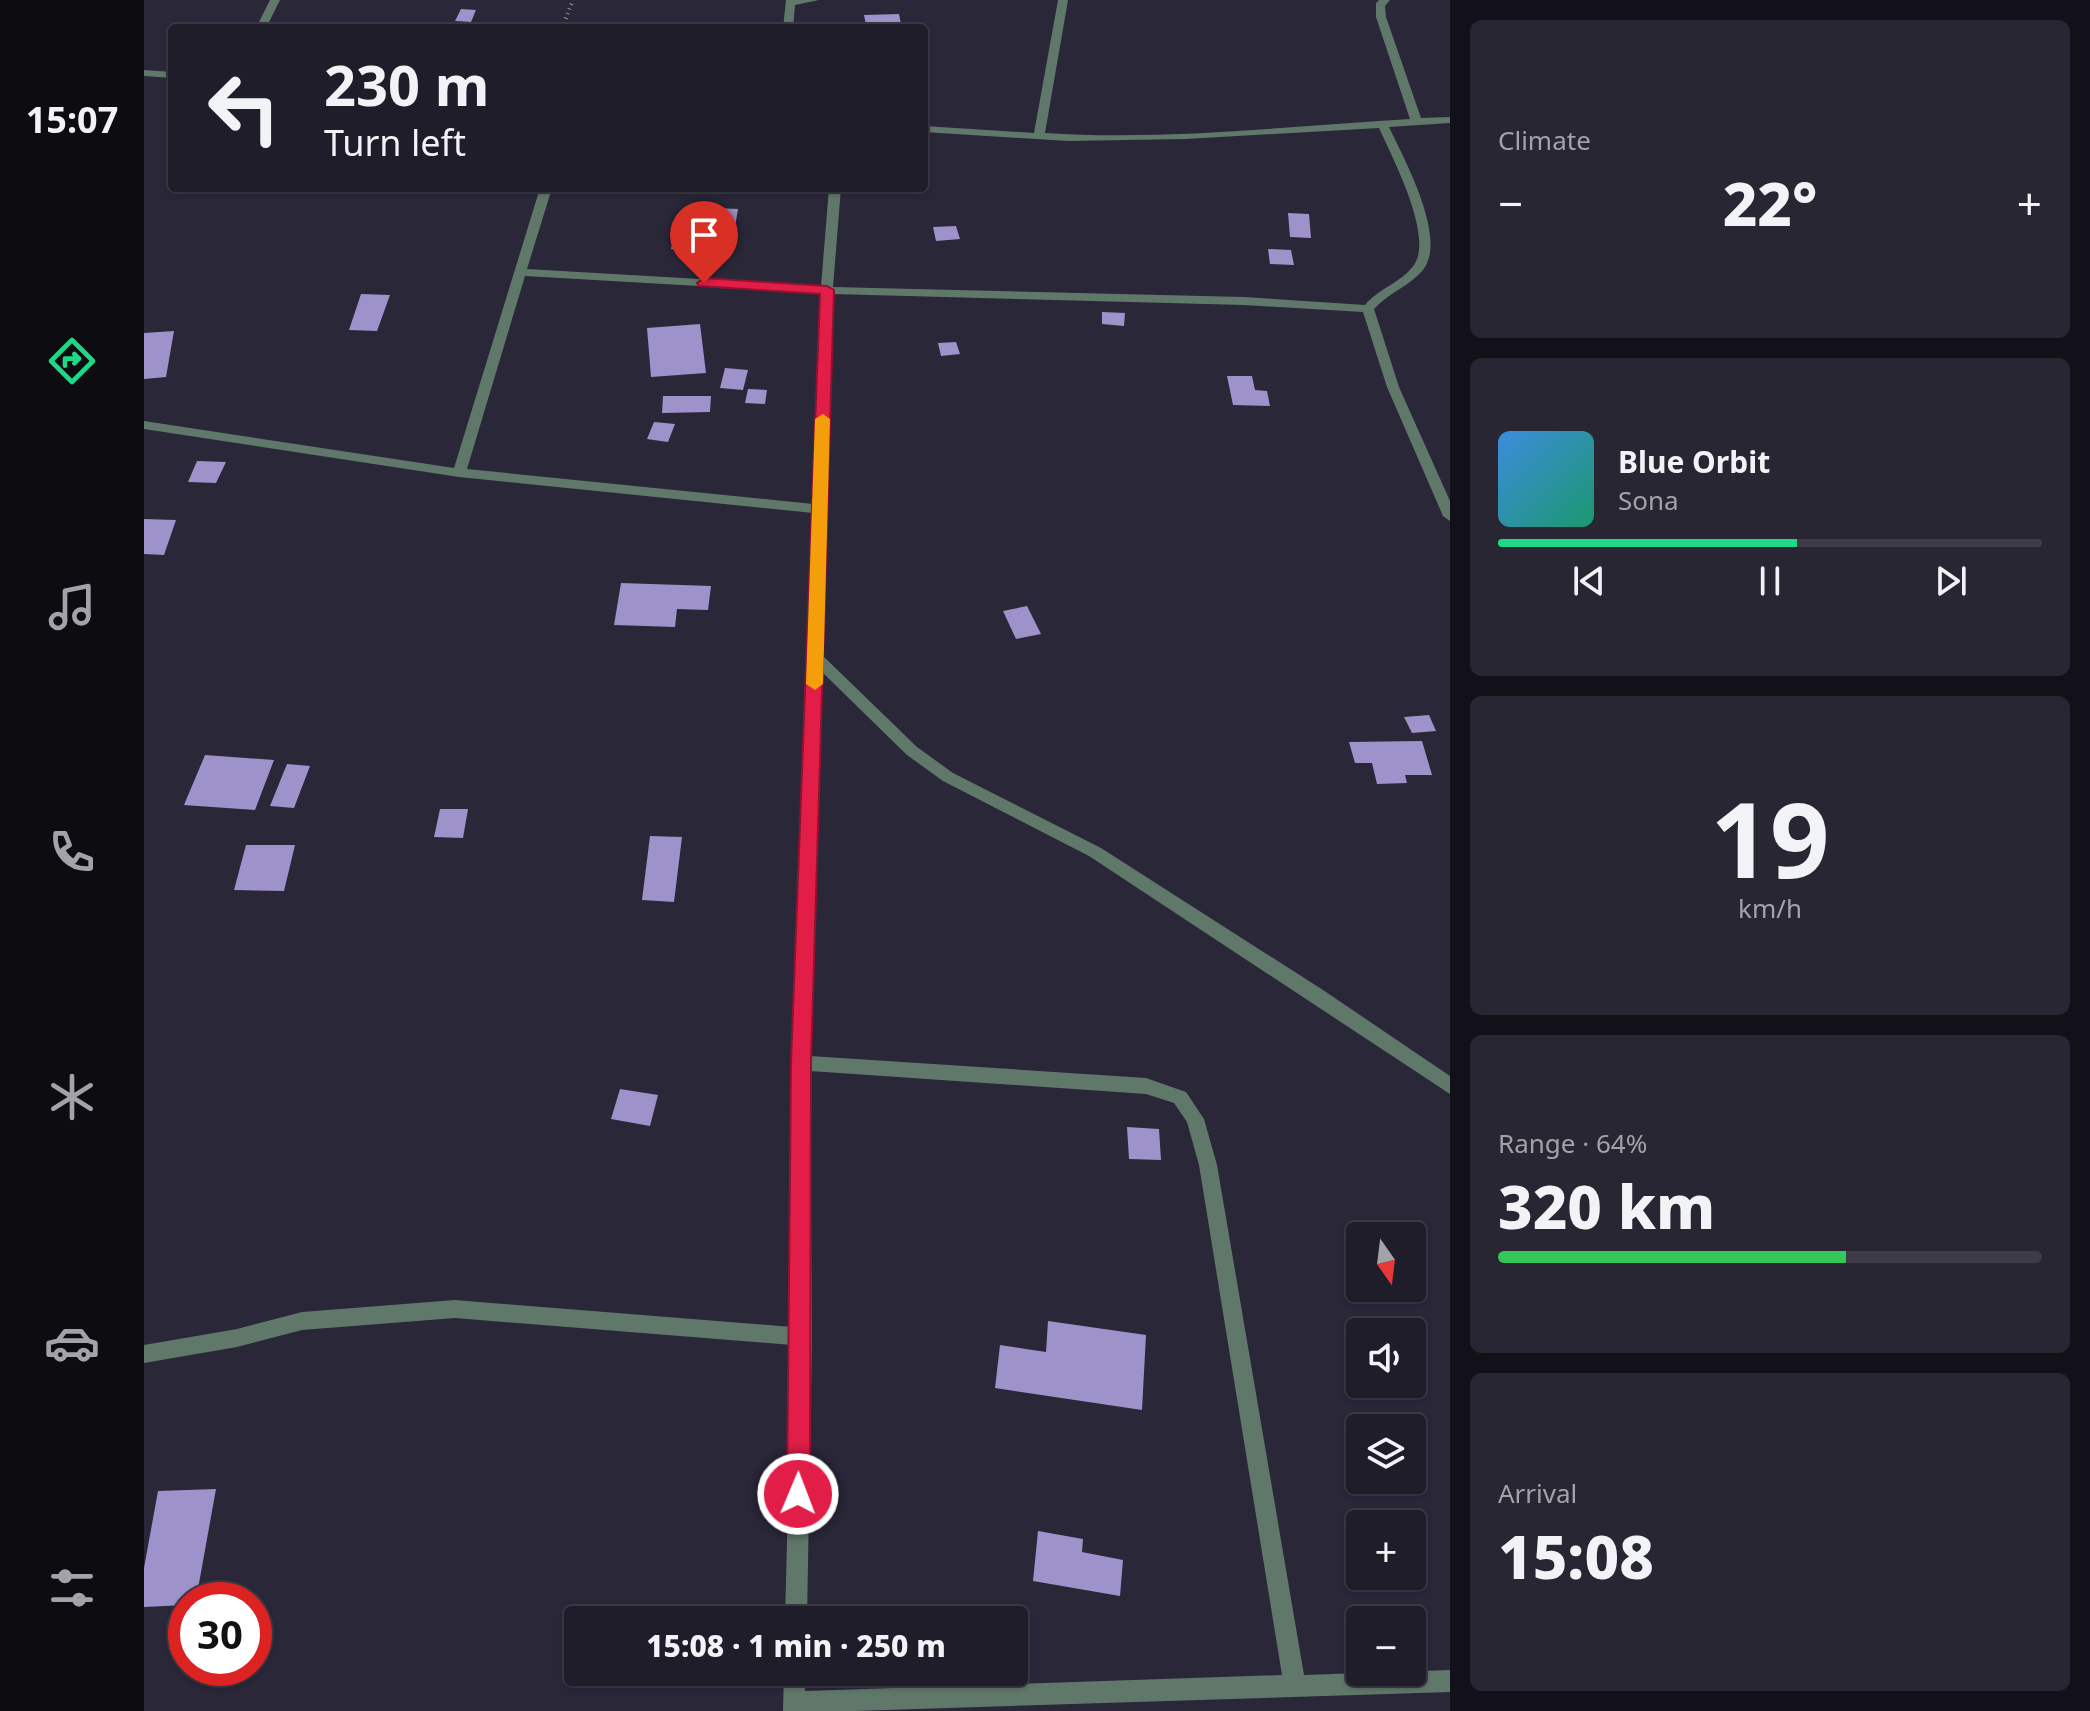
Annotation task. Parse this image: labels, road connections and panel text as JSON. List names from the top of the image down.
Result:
{
  "north": "bottom",
  "page": {
    "tabs": "15:07",
    "tile": [
      "Climate",
      ["19", "km/h"],
      ["Range · 64%", "320 km"],
      ["Arrival", "15:08"]
    ],
    "turn": ["230 m", "Turn left"],
    "heat": ["−", "22°", "+"],
    "song": ["Blue Orbit", "Sona"],
    "map_buttons": ["+", "−"],
    "limit": "30",
    "trip": "15:08 · 1 min · 250 m"
  }
}
